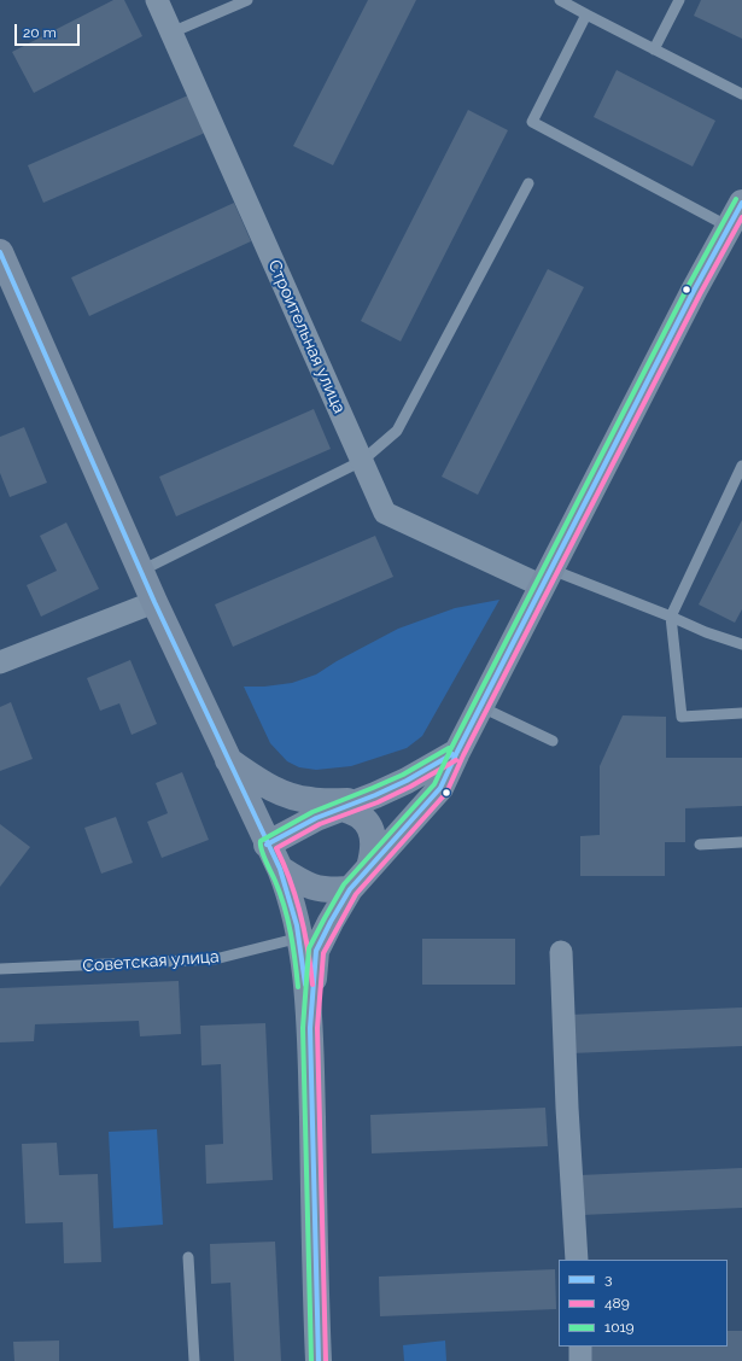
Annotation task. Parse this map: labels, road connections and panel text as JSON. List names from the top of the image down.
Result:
{
  "streets": {
    "street": ["Строительная улица"],
    "lane": ["Советская улица"]
  },
  "lines": ["transit line 1019", "transit line 3", "transit line 489"],
  "legend": ["3", "489", "1019"],
  "scale_bar": "20 m"
}
